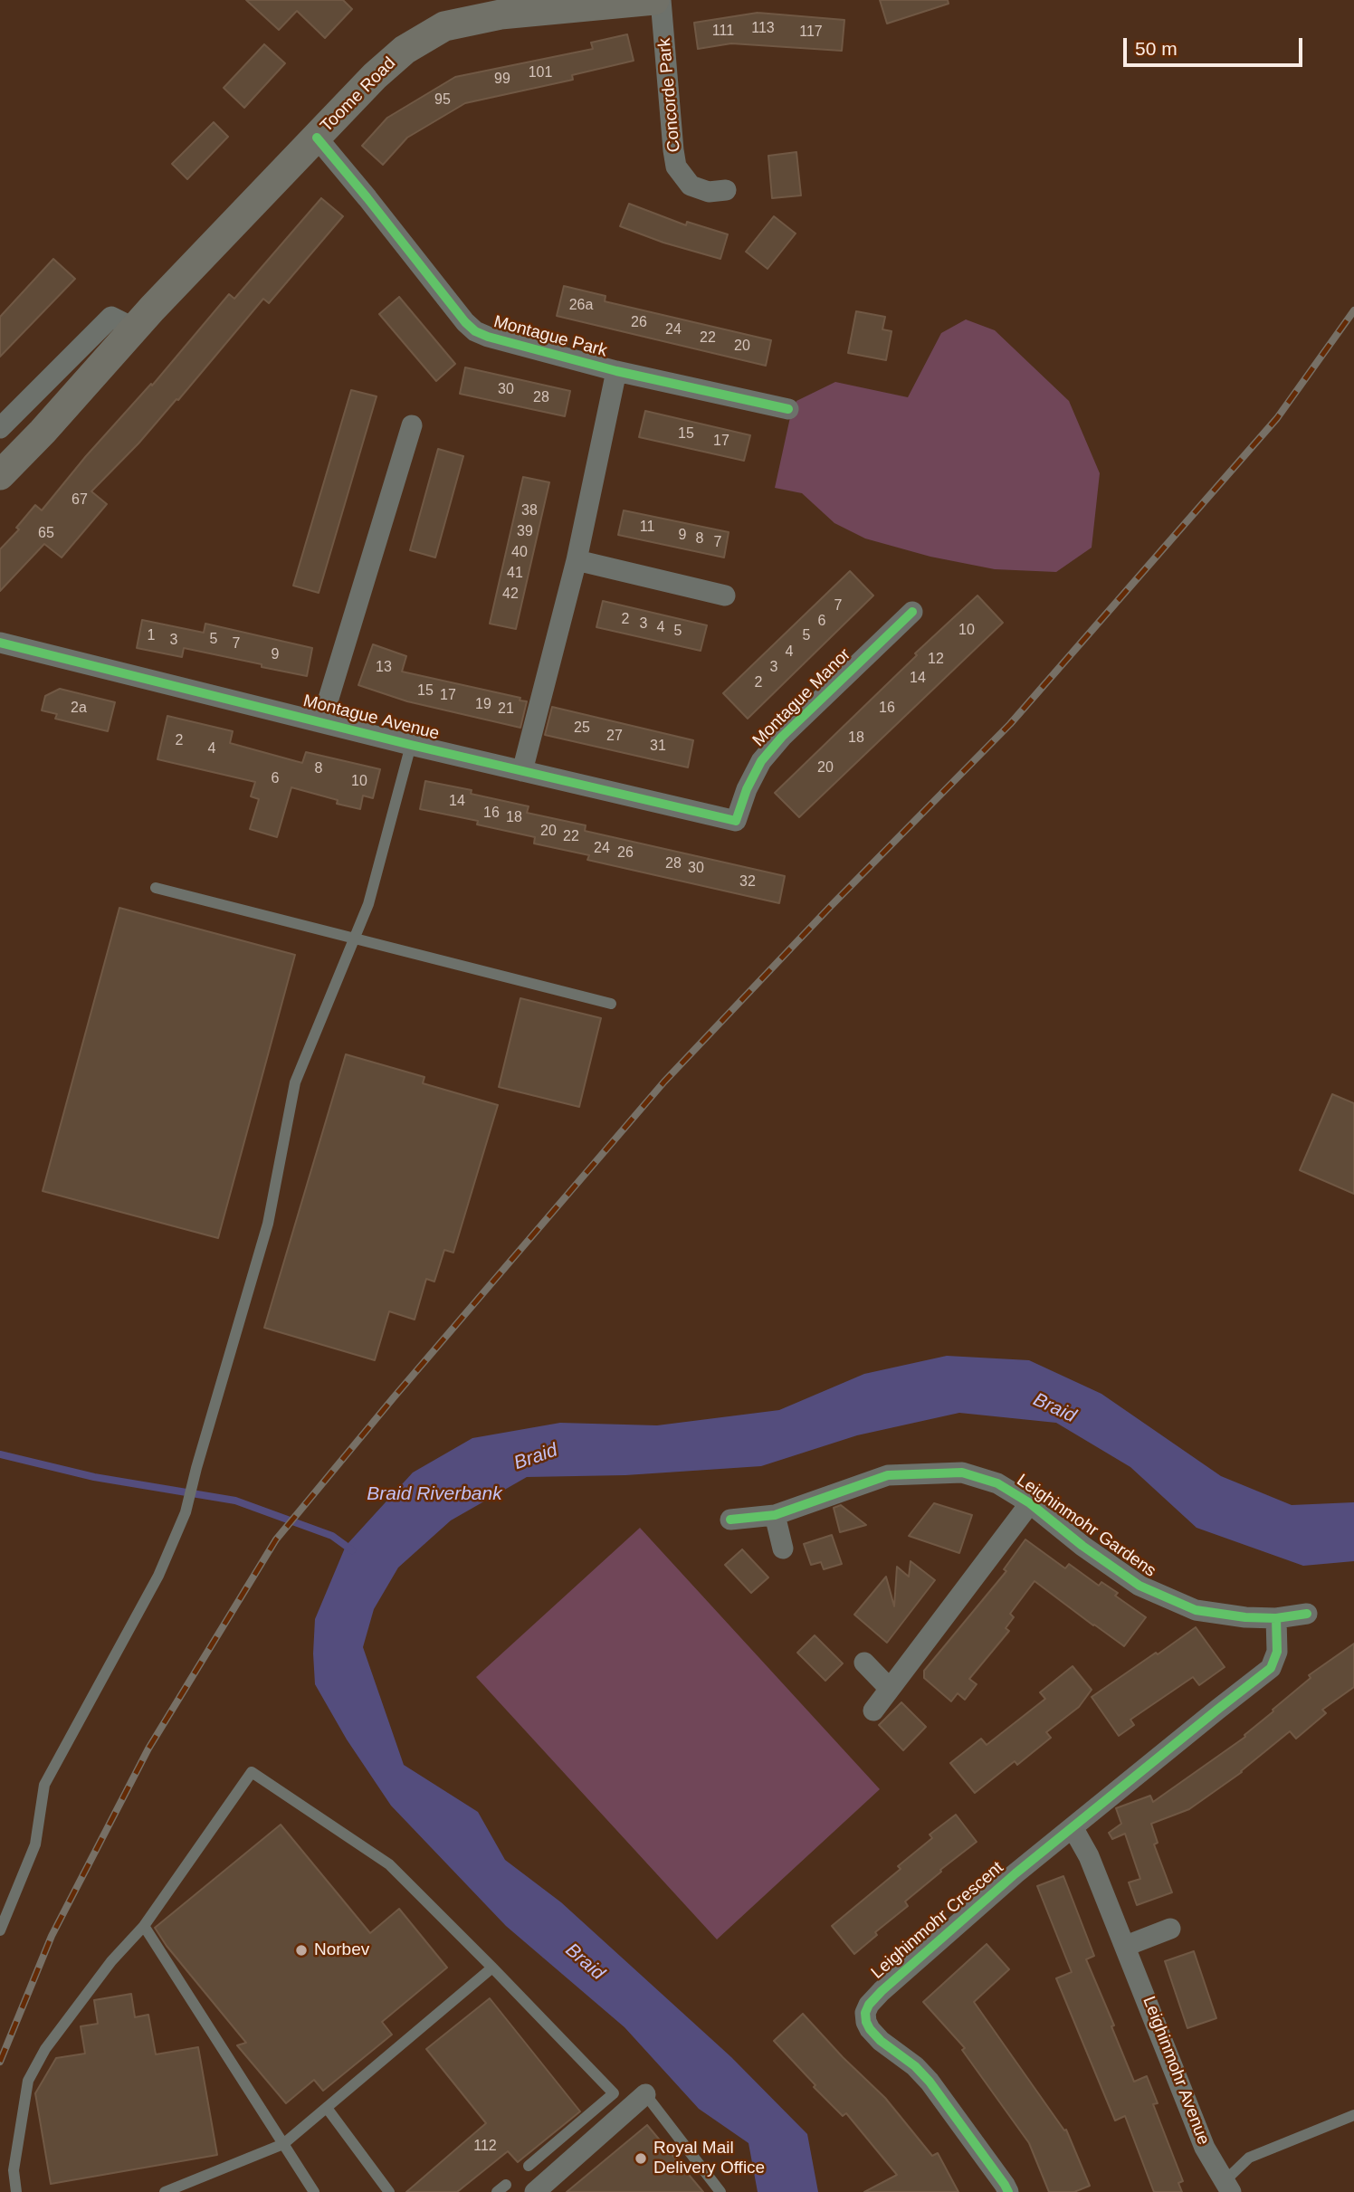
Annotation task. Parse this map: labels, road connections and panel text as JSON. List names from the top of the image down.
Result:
{
  "streets": {
    "main road": ["Toome Road"],
    "street": [
      "Concorde Park",
      "Montague Park",
      "Montague Manor",
      "Montague Avenue",
      "Leighinmohr Gardens",
      "Leighinmohr Crescent",
      "Leighinmohr Avenue"
    ]
  },
  "crossings": [
    ["Toome Road", "Montague Park"],
    ["Montague Park", "Montague Avenue"],
    ["Montague Manor", "Montague Avenue"],
    ["Leighinmohr Gardens", "Leighinmohr Crescent"],
    ["Leighinmohr Crescent", "Leighinmohr Avenue"]
  ],
  "water": ["Braid", "Braid Riverbank"],
  "places": ["Norbev", "Royal Mail Delivery Office"],
  "house_numbers": [
    "113",
    "111",
    "117",
    "101",
    "99",
    "95",
    "26a",
    "26",
    "24",
    "22",
    "20",
    "30",
    "28",
    "15",
    "17",
    "67",
    "38",
    "11",
    "39",
    "65",
    "9",
    "8",
    "7",
    "40",
    "41",
    "42",
    "7",
    "2",
    "6",
    "3",
    "4",
    "10",
    "5",
    "1",
    "5",
    "5",
    "3",
    "7",
    "4",
    "9",
    "12",
    "13",
    "3",
    "14",
    "2",
    "15",
    "17",
    "19",
    "2a",
    "16",
    "21",
    "25",
    "27",
    "18",
    "2",
    "31",
    "4",
    "20",
    "8",
    "6",
    "10",
    "14",
    "16",
    "18",
    "20",
    "22",
    "24",
    "26",
    "28",
    "30",
    "32",
    "112"
  ],
  "scale_bar": "50 m"
}
